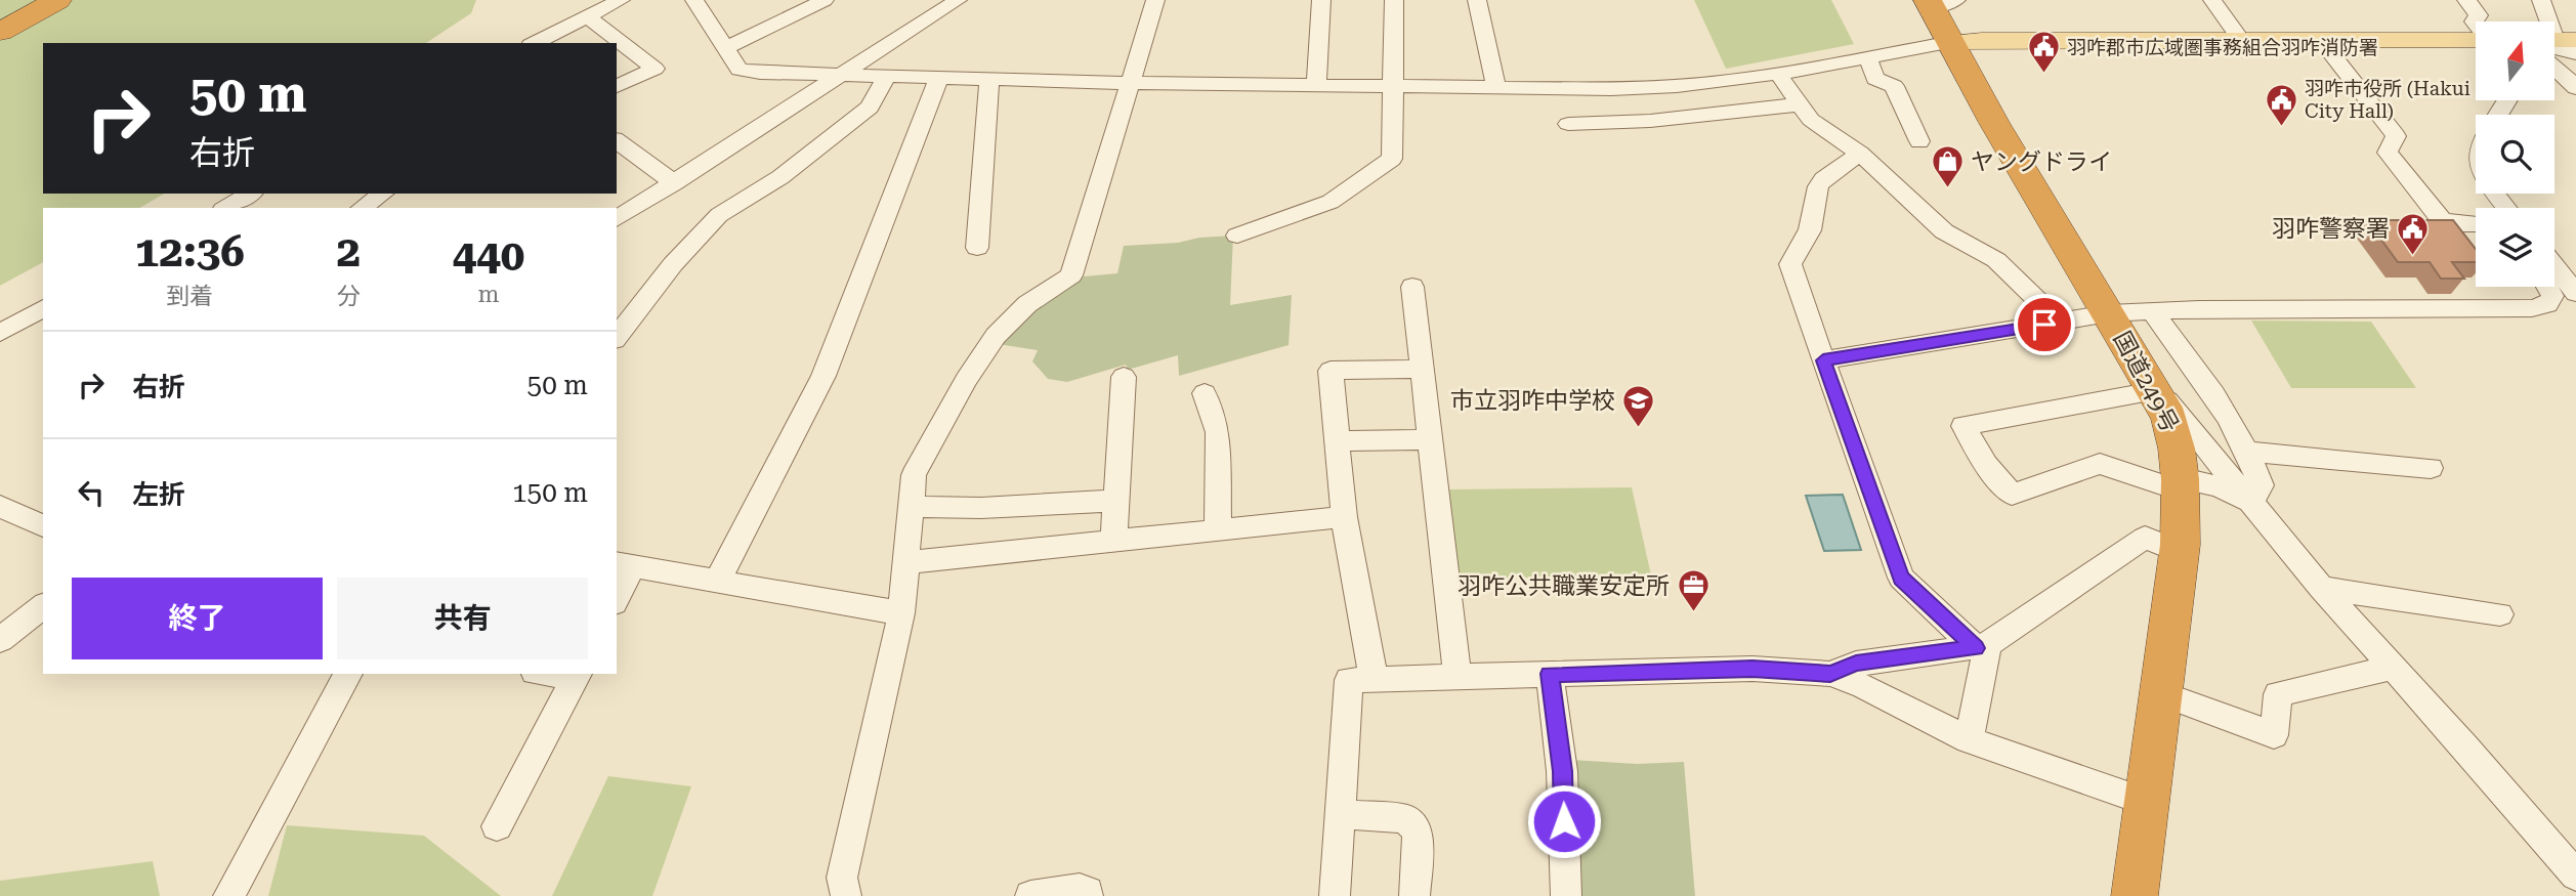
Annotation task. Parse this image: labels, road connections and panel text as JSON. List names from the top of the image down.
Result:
{
  "streets": {
    "highway": ["国道249号"]
  },
  "places": {
    "public building": ["羽咋郡市広域圏事務組合羽咋消防署", "羽咋市役所 (Hakui City Hall)", "羽咋警察署"],
    "shop": ["ヤングドライ"],
    "school or university": ["市立羽咋中学校"],
    "office": ["羽咋公共職業安定所"]
  },
  "north": "top",
  "page": {
    "turn": ["50 m", "右折"],
    "eta": [
      "12:36",
      "到着",
      "2",
      "分",
      "440",
      "m"
    ],
    "list": [
      {
        "name": "右折",
        "value": "50 m"
      },
      {
        "name": "左折",
        "value": "150 m"
      }
    ],
    "buttons": ["終了", "共有"]
  }
}
